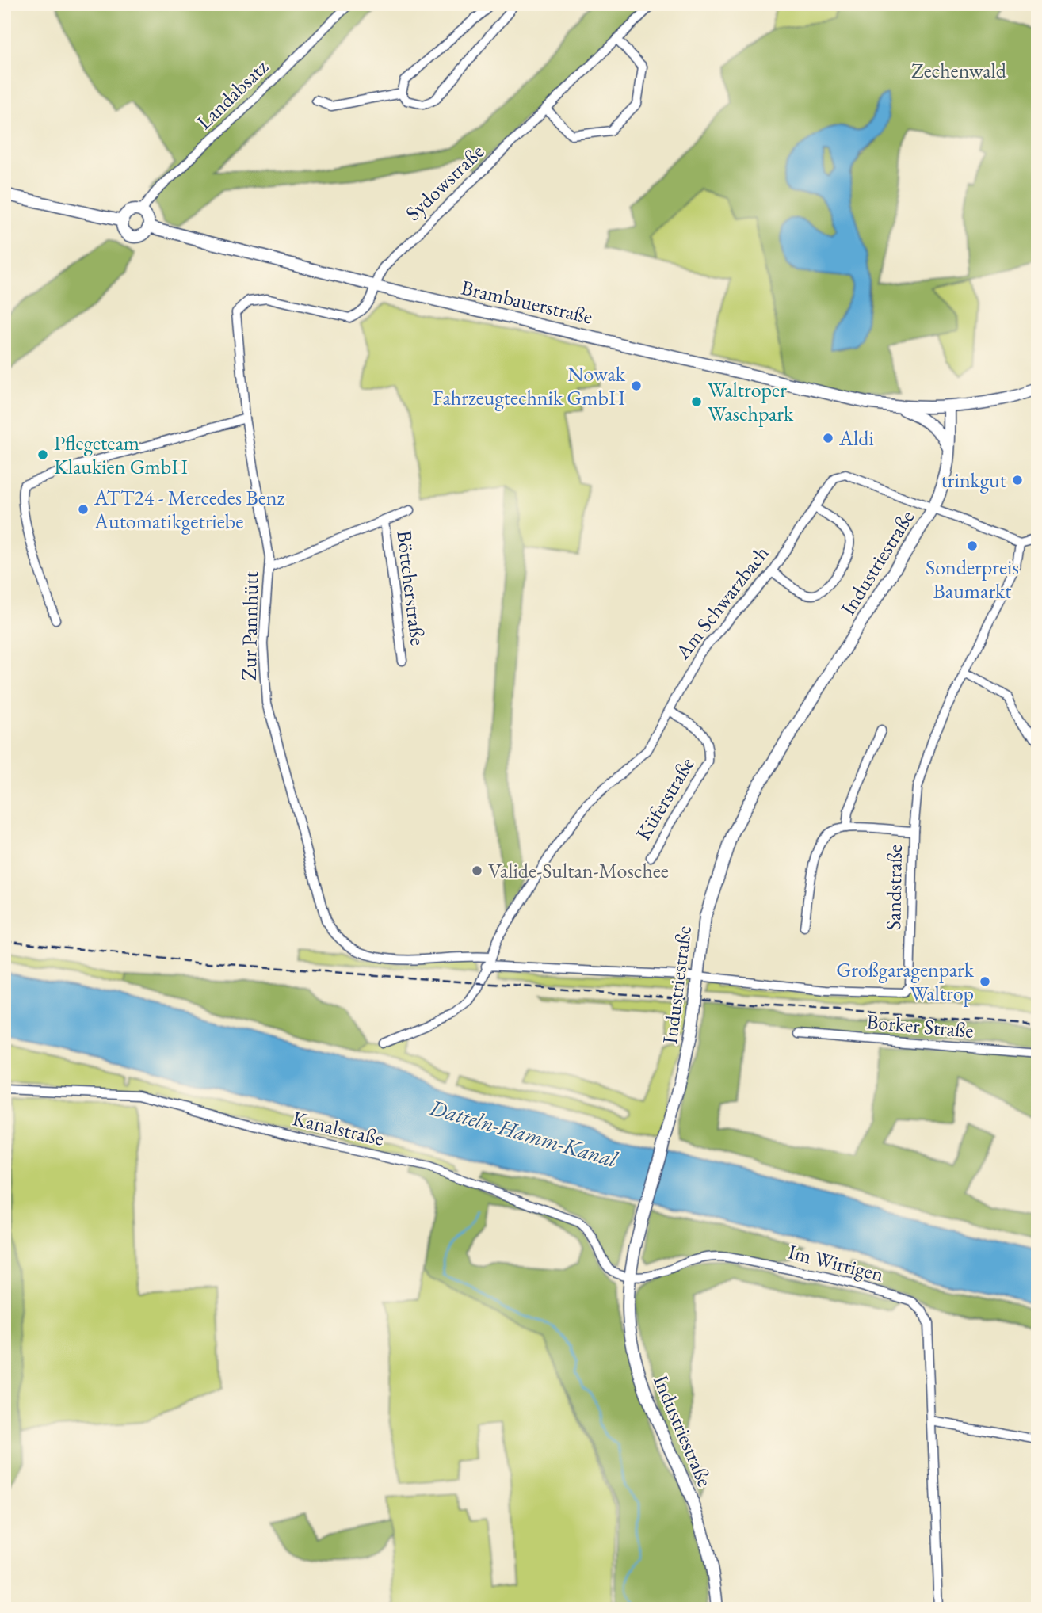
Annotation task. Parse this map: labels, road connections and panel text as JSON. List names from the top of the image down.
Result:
{
  "streets": {
    "main road": ["Brambauerstraße", "Industriestraße"],
    "street": [
      "Landabsatz",
      "Sydowstraße",
      "Böttcherstraße",
      "Am Schwarzbach",
      "Zur Pannhütt",
      "Küferstraße",
      "Sandstraße",
      "Borker Straße",
      "Kanalstraße",
      "Im Wirrigen"
    ]
  },
  "crossings": [
    ["Landabsatz", "Brambauerstraße"],
    ["Sydowstraße", "Brambauerstraße"],
    ["Sydowstraße", "Zur Pannhütt"],
    ["Brambauerstraße", "Industriestraße"],
    ["Brambauerstraße", "Zur Pannhütt"],
    ["Industriestraße", "Am Schwarzbach"],
    ["Industriestraße", "Sandstraße"],
    ["Industriestraße", "Kanalstraße"],
    ["Industriestraße", "Im Wirrigen"],
    ["Böttcherstraße", "Zur Pannhütt"],
    ["Am Schwarzbach", "Zur Pannhütt"],
    ["Am Schwarzbach", "Küferstraße"],
    ["Am Schwarzbach", "Sandstraße"],
    ["Zur Pannhütt", "Sandstraße"],
    ["Kanalstraße", "Im Wirrigen"]
  ],
  "water": ["Datteln-Hamm-Kanal"],
  "parks": ["Zechenwald"],
  "places": [
    "Nowak Fahrzeugtechnik GmbH",
    "Waltroper Waschpark",
    "Aldi",
    "Pflegeteam Klaukien GmbH",
    "trinkgut",
    "ATT24 - Mercedes Benz Automatikgetriebe",
    "Sonderpreis Baumarkt",
    "Valide-Sultan-Moschee",
    "Großgaragenpark Waltrop"
  ]
}
